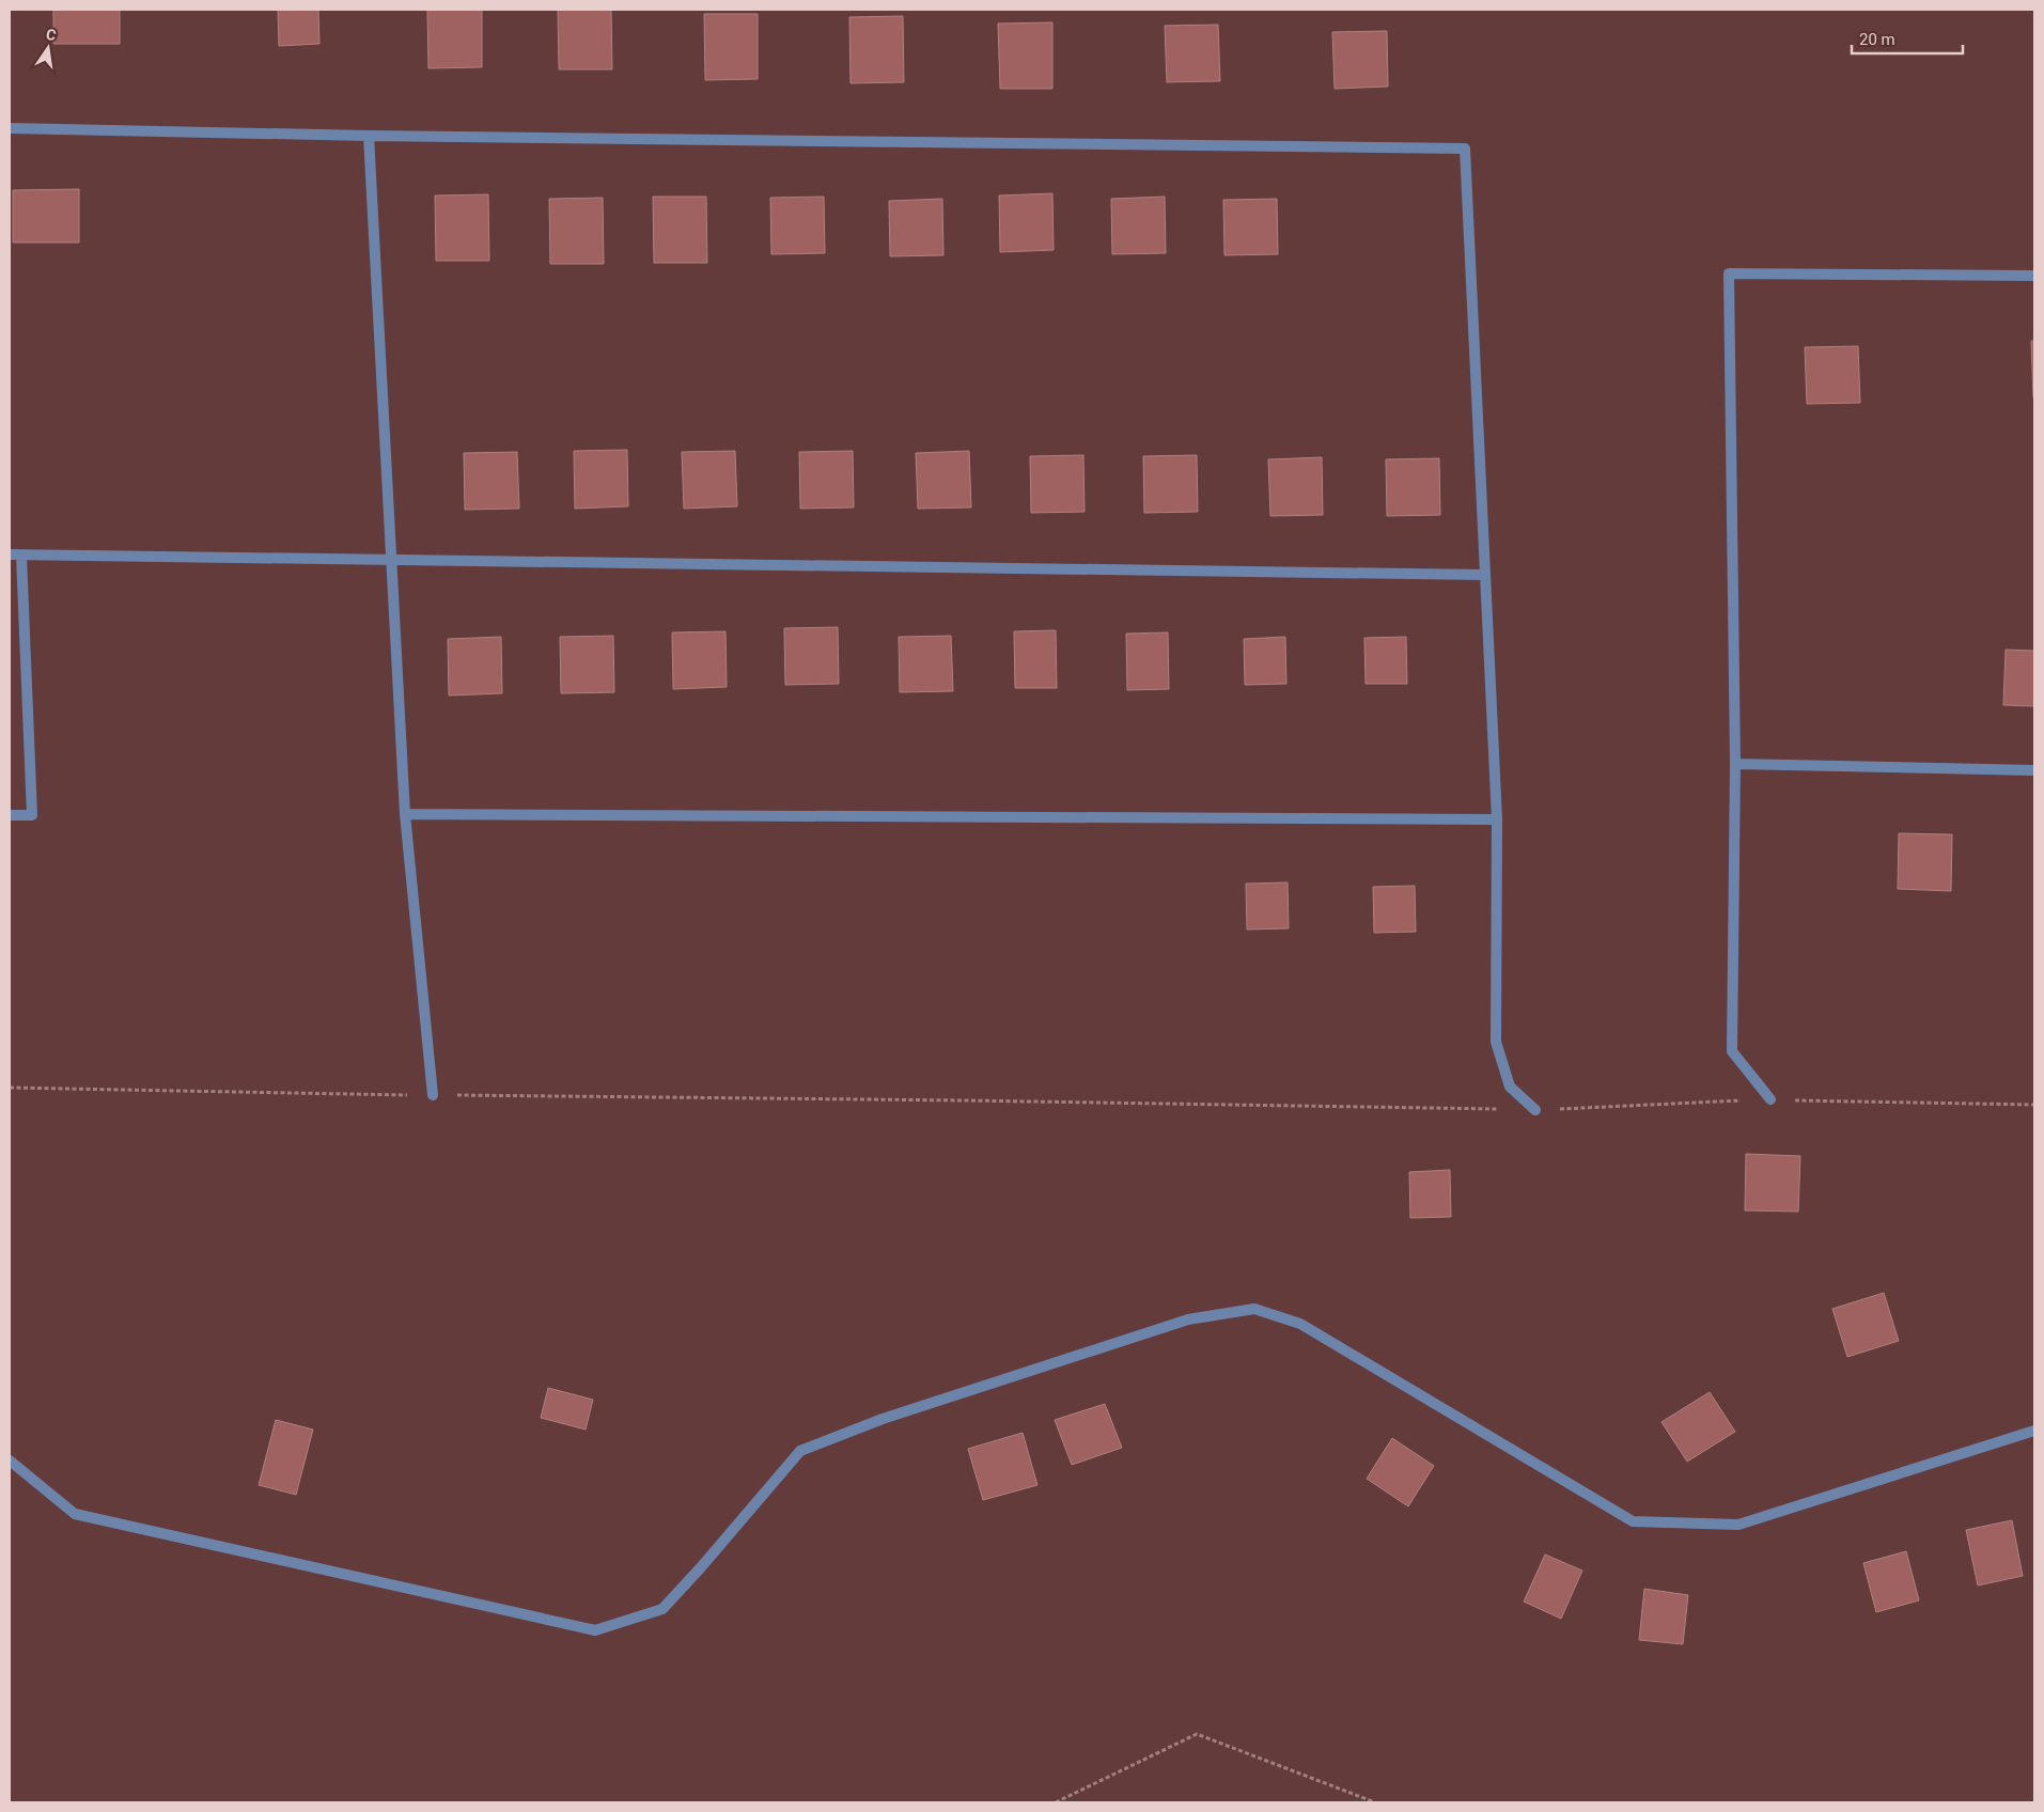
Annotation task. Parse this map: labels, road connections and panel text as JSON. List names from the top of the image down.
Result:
{
  "scale_bar": "20 m",
  "north": "top"
}
